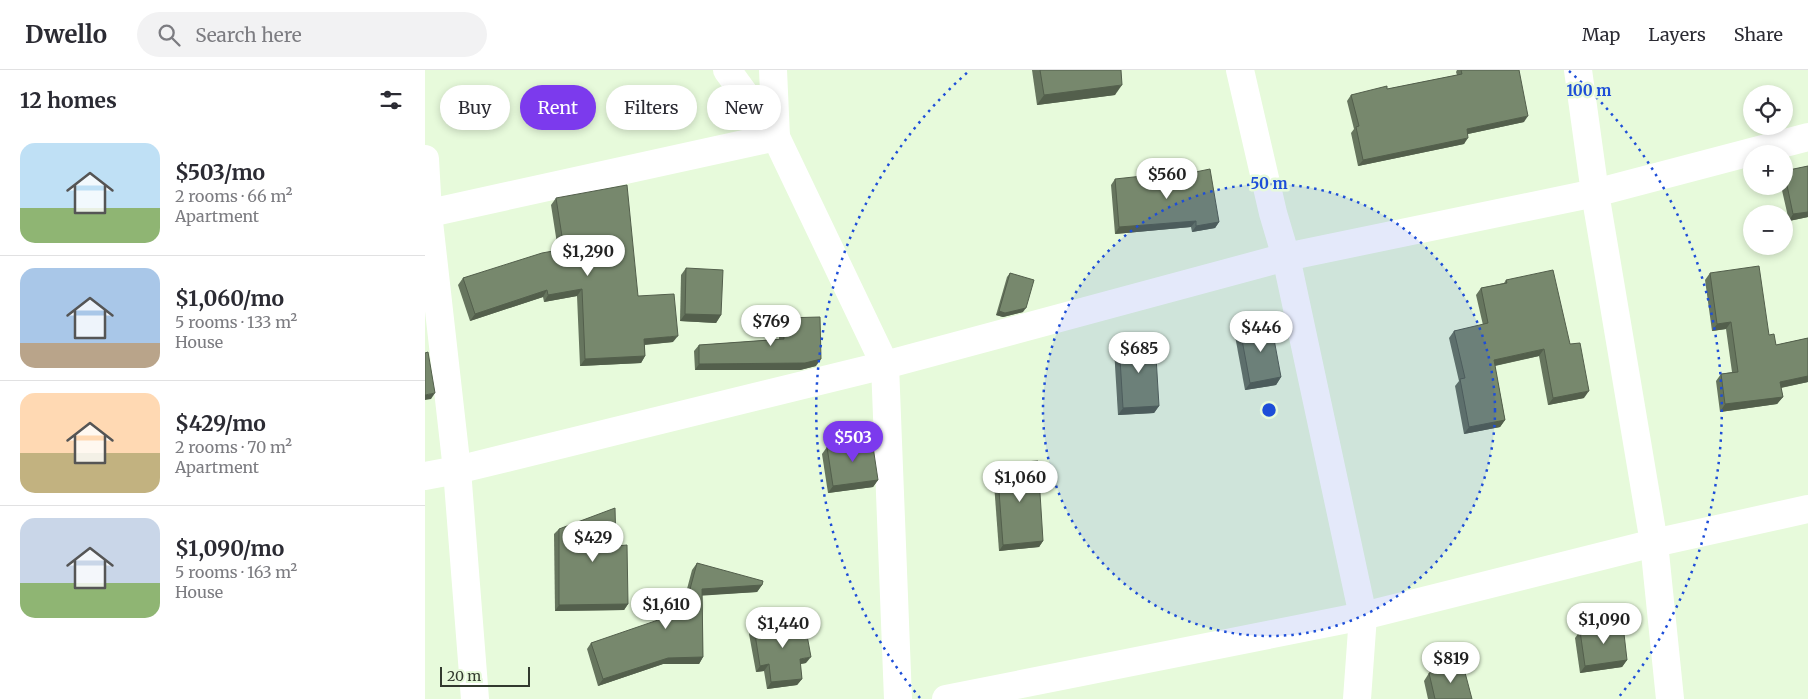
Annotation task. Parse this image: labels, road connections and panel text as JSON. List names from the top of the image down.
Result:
{
  "scale_bar": "20 m",
  "page": {
    "header": "Dwello",
    "search": "Search here",
    "nav": ["Map", "Layers", "Share"],
    "heading": "12 homes",
    "map_buttons": ["+", "−"],
    "chip": [
      "Buy",
      "Rent",
      "Filters",
      "New"
    ],
    "list": [
      {
        "name": "$503/mo",
        "note": "2 rooms · 66 m² · Apartment"
      },
      {
        "name": "$1,060/mo",
        "note": "5 rooms · 133 m² · House"
      },
      {
        "name": "$429/mo",
        "note": "2 rooms · 70 m² · Apartment"
      },
      {
        "name": "$1,090/mo",
        "note": "5 rooms · 163 m² · House"
      }
    ],
    "price": [
      "$560",
      "$1,290",
      "$769",
      "$446",
      "$685",
      "$503",
      "$1,060",
      "$429",
      "$1,610",
      "$1,090",
      "$1,440",
      "$819"
    ],
    "scale": "20 m"
  },
  "rings": ["100 m", "50 m"]
}
